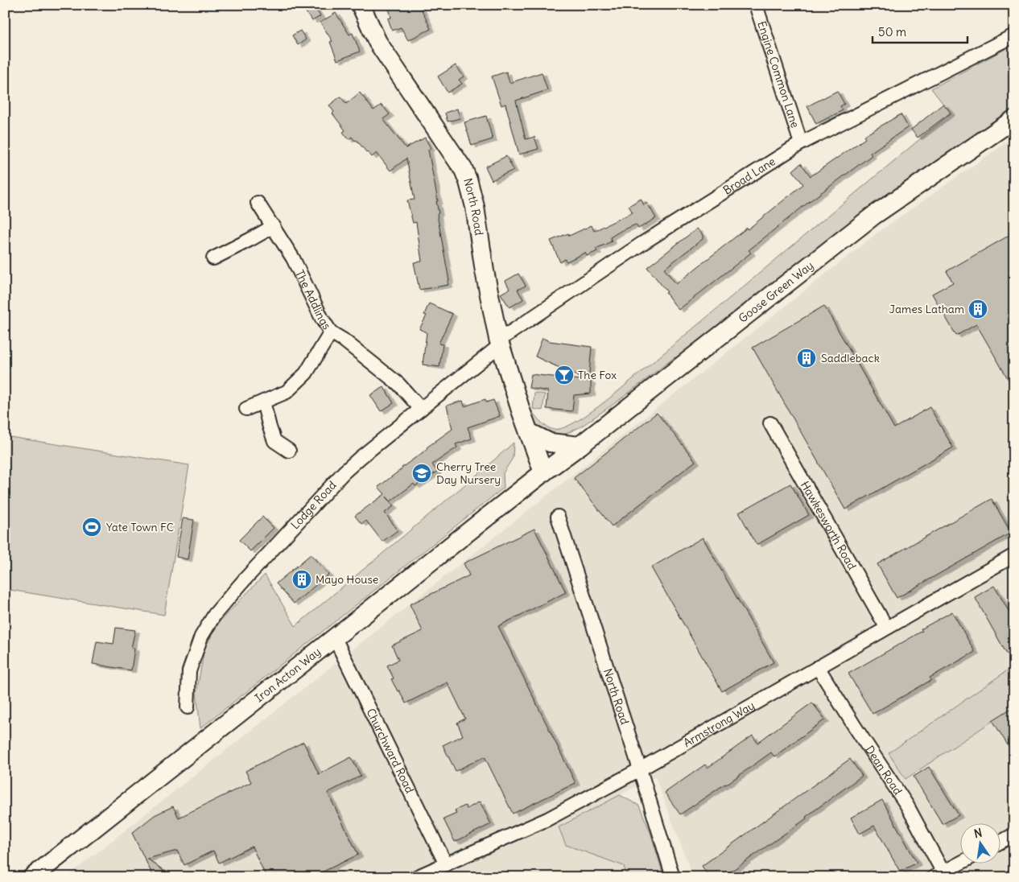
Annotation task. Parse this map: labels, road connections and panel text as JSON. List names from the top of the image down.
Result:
{
  "streets": {
    "main road": ["North Road", "Goose Green Way", "Iron Acton Way"],
    "street": [
      "Engine Common Lane",
      "Broad Lane",
      "The Addlings",
      "Lodge Road",
      "Hawkesworth Road",
      "Armstrong Way",
      "Churchward Road",
      "Dean Road"
    ]
  },
  "crossings": [
    ["Engine Common Lane", "Broad Lane"],
    ["Broad Lane", "North Road"],
    ["Broad Lane", "Lodge Road"],
    ["North Road", "Goose Green Way"],
    ["North Road", "Lodge Road"],
    ["North Road", "Iron Acton Way"],
    ["North Road", "Armstrong Way"],
    ["Goose Green Way", "Iron Acton Way"],
    ["The Addlings", "Lodge Road"],
    ["Hawkesworth Road", "Armstrong Way"],
    ["Iron Acton Way", "Churchward Road"],
    ["Armstrong Way", "Churchward Road"],
    ["Armstrong Way", "Dean Road"]
  ],
  "places": {
    "building": ["James Latham", "Saddleback", "Mayo House"],
    "bar": ["The Fox"],
    "school or university": ["Cherry Tree Day Nursery"],
    "sports": ["Yate Town FC"]
  },
  "scale_bar": "50 m",
  "north": "top"
}
